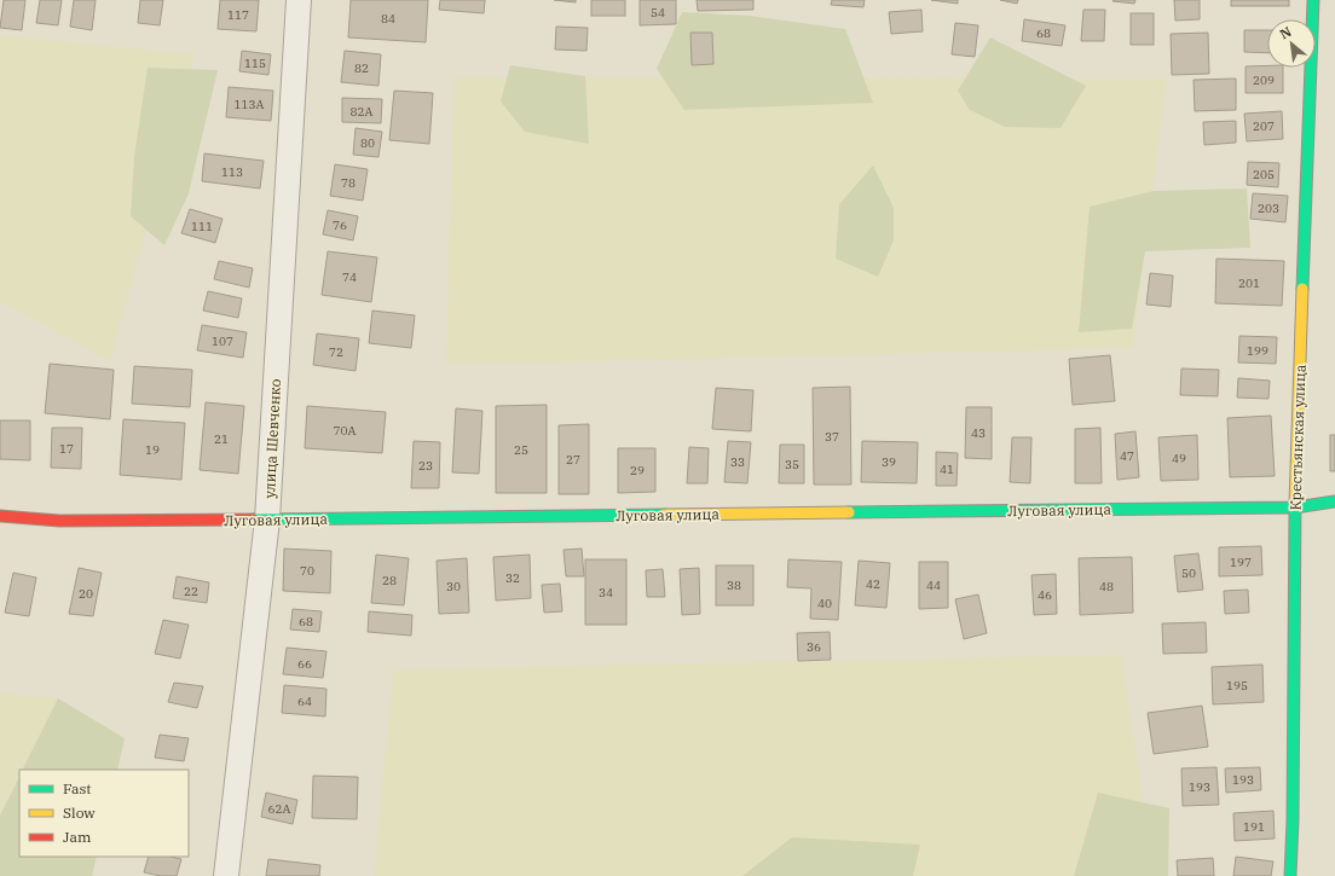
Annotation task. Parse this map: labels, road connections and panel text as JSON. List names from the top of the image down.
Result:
{
  "streets": {
    "street": ["Крестьянская улица", "улица Шевченко", "Луговая улица"]
  },
  "crossings": [
    ["Крестьянская улица", "Луговая улица"],
    ["улица Шевченко", "Луговая улица"]
  ],
  "house_numbers": [
    "54",
    "117",
    "84",
    "68",
    "115",
    "82",
    "209",
    "113А",
    "82А",
    "207",
    "80",
    "113",
    "205",
    "78",
    "203",
    "76",
    "111",
    "74",
    "201",
    "107",
    "199",
    "72",
    "70А",
    "43",
    "37",
    "21",
    "17",
    "19",
    "25",
    "47",
    "49",
    "27",
    "33",
    "39",
    "35",
    "23",
    "41",
    "29",
    "197",
    "70",
    "50",
    "32",
    "28",
    "42",
    "38",
    "44",
    "30",
    "48",
    "22",
    "34",
    "20",
    "46",
    "40",
    "68",
    "36",
    "66",
    "195",
    "64",
    "193",
    "193",
    "62А",
    "191"
  ],
  "legend": ["Fast", "Slow", "Jam"],
  "north": "top left"
}
